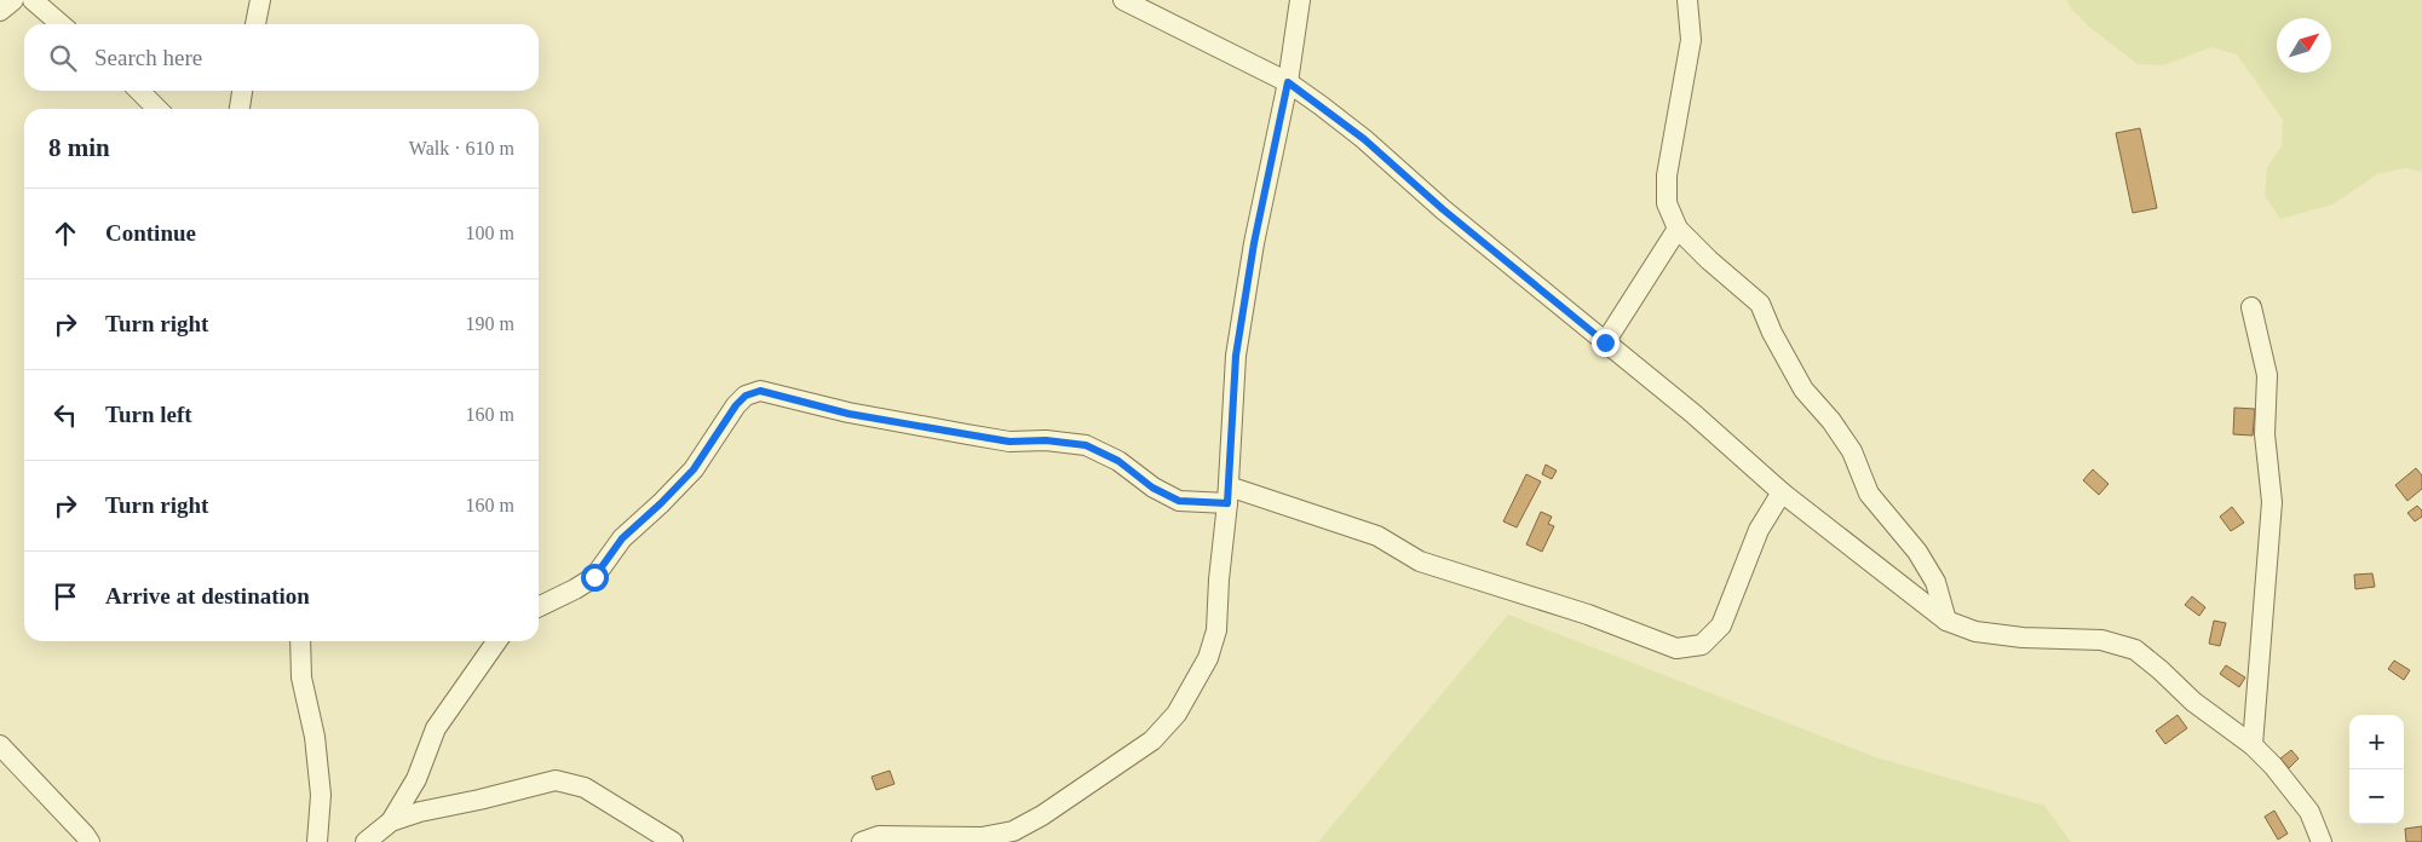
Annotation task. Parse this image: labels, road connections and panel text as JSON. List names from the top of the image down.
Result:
{
  "north": "top right",
  "page": {
    "search": "Search here",
    "heading": ["8 min", "Walk · 610 m"],
    "list": [
      ["Continue", "100 m"],
      ["Turn right", "190 m"],
      ["Turn left", "160 m"],
      ["Turn right", "160 m"],
      "Arrive at destination"
    ],
    "map_buttons": ["+", "−"]
  }
}
